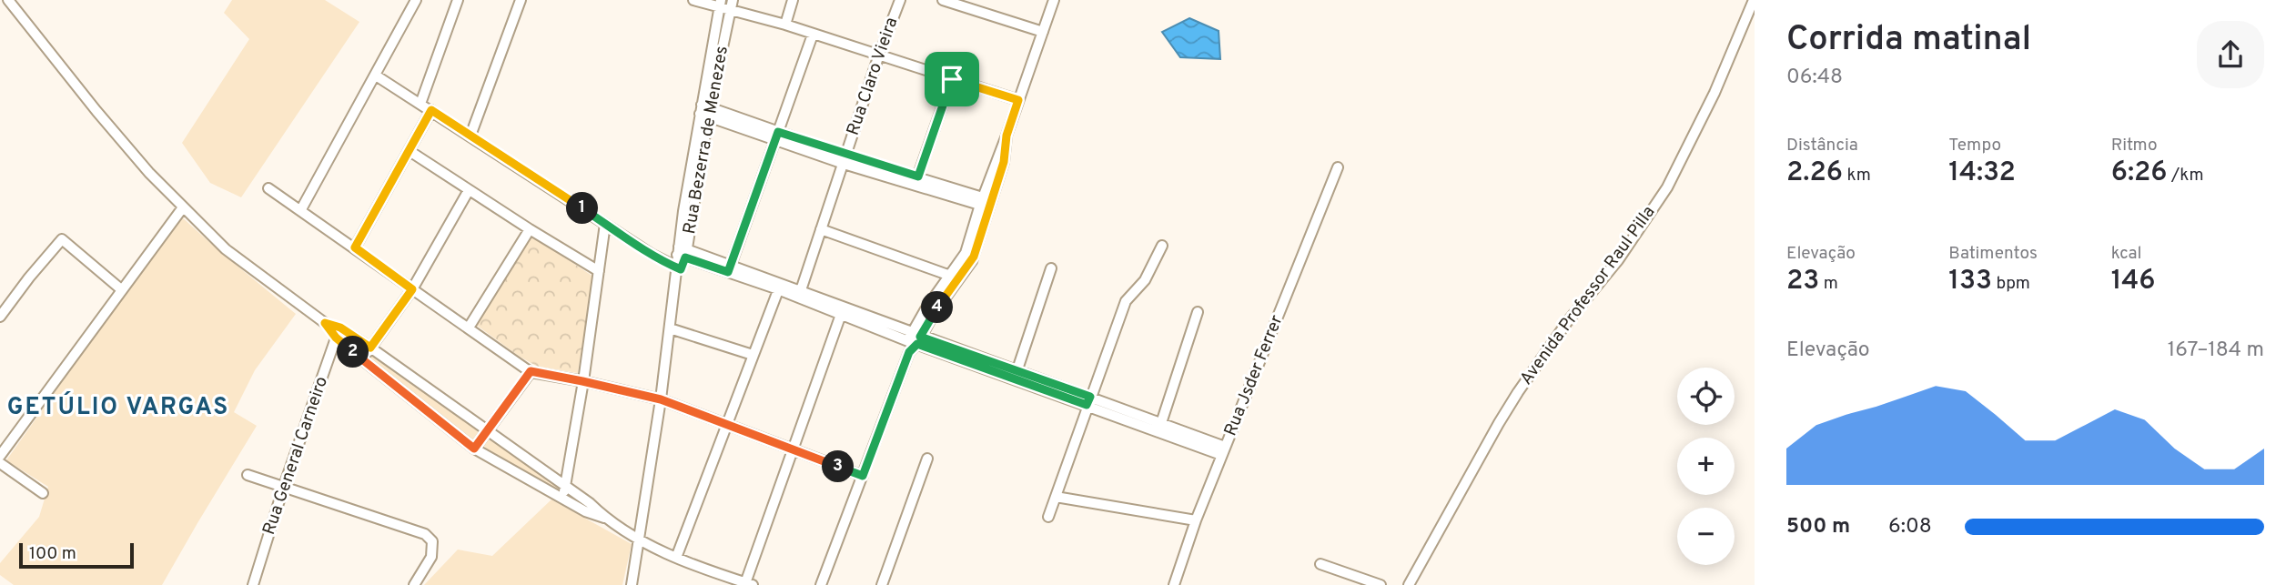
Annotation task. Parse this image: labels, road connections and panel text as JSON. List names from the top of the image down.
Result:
{
  "streets": {
    "street": [
      "Rua Claro Vieira",
      "Rua Bezerra de Menezes",
      "Avenida Professor Raul Pilla",
      "Rua Jsder Ferrer",
      "Rua General Carneiro"
    ]
  },
  "districts": ["GETÚLIO VARGAS"],
  "scale_bar": "100 m",
  "page": {
    "heading": ["Corrida matinal", "06:48"],
    "stats": [
      ["Distância", "2.26 km"],
      ["Tempo", "14:32"],
      ["Ritmo", "6:26 /km"],
      ["Elevação", "23 m"],
      ["Batimentos", "133 bpm"],
      ["kcal", "146"]
    ],
    "pins": [
      "1",
      "4",
      "2",
      "3"
    ],
    "chart": ["Elevação", "167–184 m"],
    "map_buttons": ["+", "−"],
    "list": [
      {
        "name": "500 m",
        "note": "6:08"
      }
    ],
    "scale": "100 m"
  }
}
